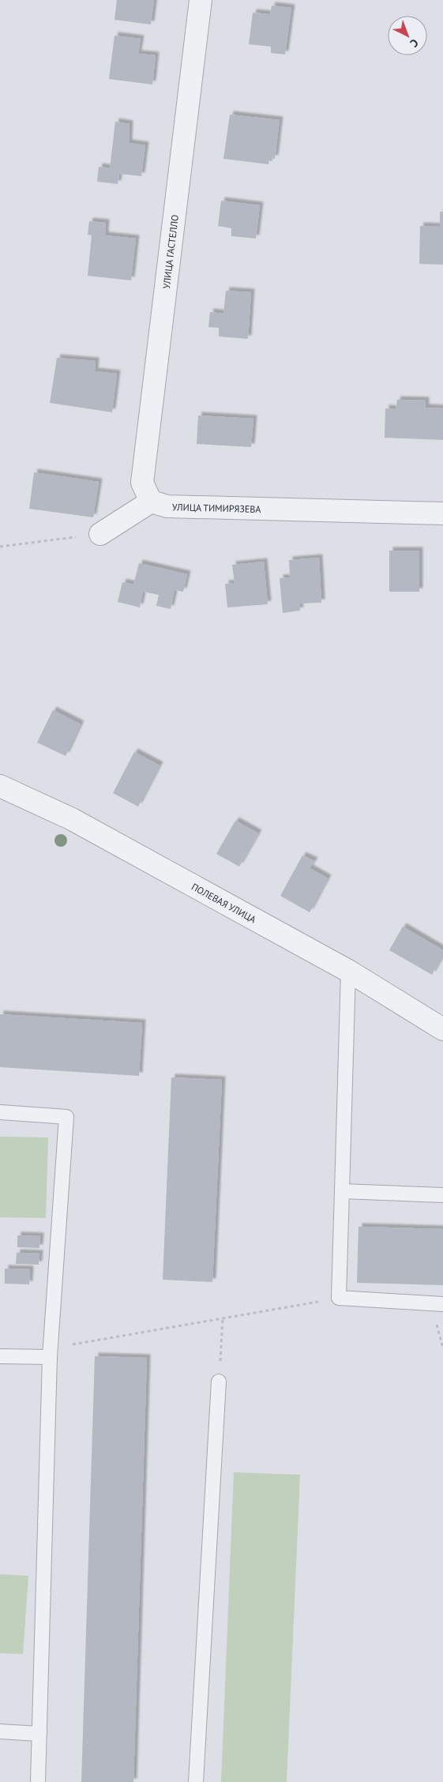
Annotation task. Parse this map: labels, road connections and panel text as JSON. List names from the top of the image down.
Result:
{
  "streets": {
    "street": ["УЛИЦА ГАСТЕЛЛО", "УЛИЦА ТИМИРЯЗЕВА", "ПОЛЕВАЯ УЛИЦА"]
  },
  "crossings": [
    ["УЛИЦА ГАСТЕЛЛО", "УЛИЦА ТИМИРЯЗЕВА"]
  ],
  "north": "bottom right"
}
